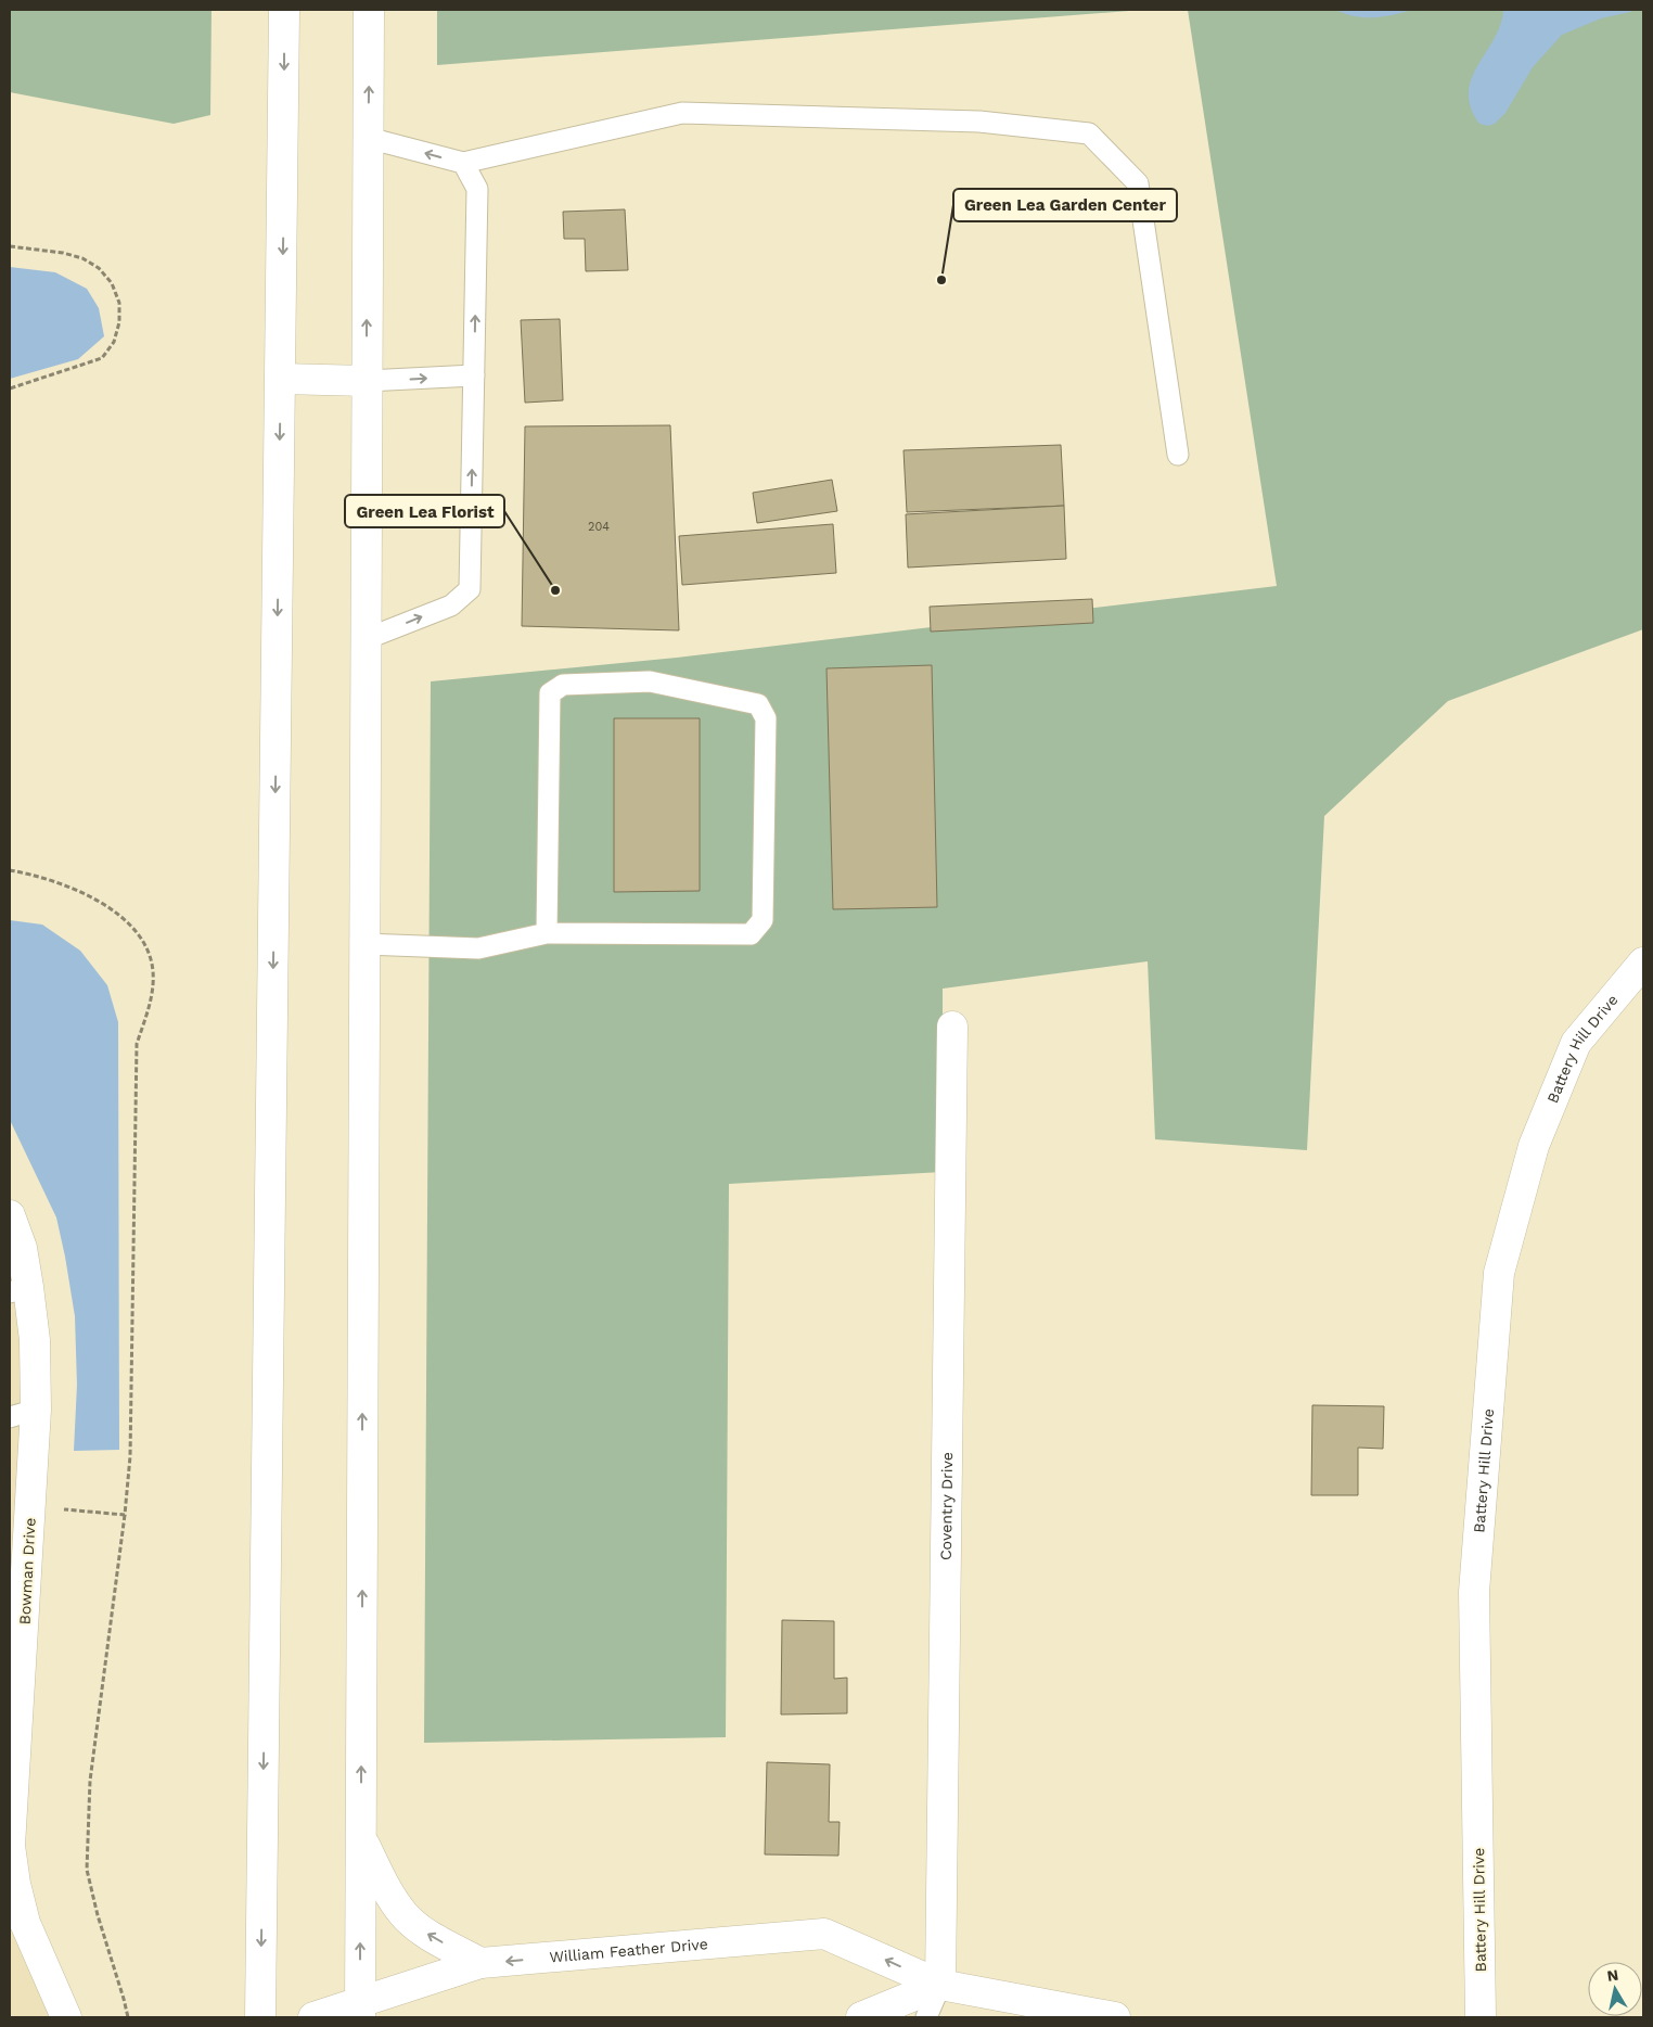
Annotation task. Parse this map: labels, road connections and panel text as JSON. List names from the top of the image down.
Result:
{
  "streets": {
    "main road": [
      "Battery Hill Drive",
      "Coventry Drive",
      "Bowman Drive",
      "William Feather Drive"
    ]
  },
  "crossings": [
    ["Coventry Drive", "William Feather Drive"]
  ],
  "one_way": ["William Feather Drive"],
  "places": ["Green Lea Garden Center", "Green Lea Florist"],
  "house_numbers": ["204"],
  "north": "top"
}
